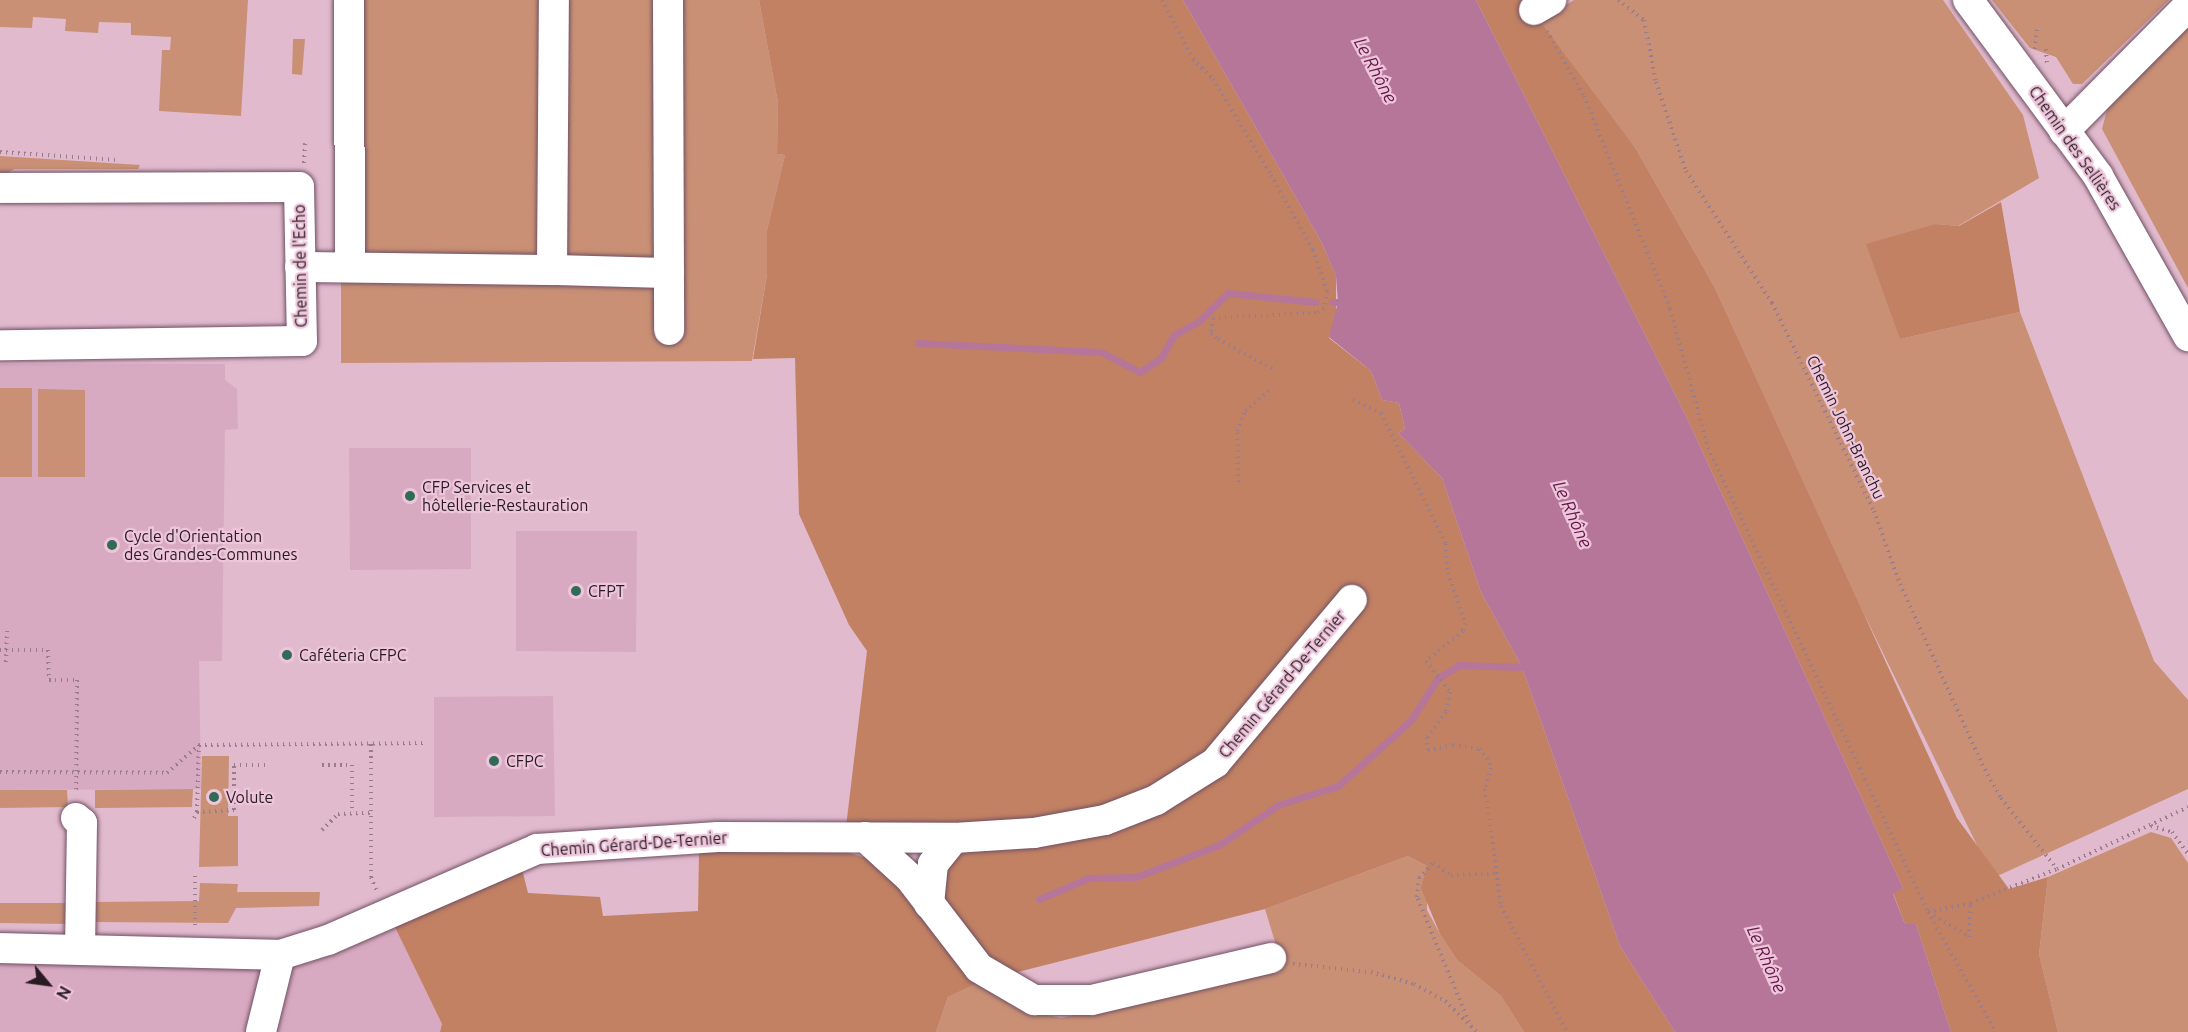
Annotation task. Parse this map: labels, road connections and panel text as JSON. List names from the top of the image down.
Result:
{
  "streets": {
    "street": ["Chemin des Sellières", "Chemin de l'Echo", "Chemin Gérard-De-Ternier"],
    "path": ["Chemin John-Branchu"]
  },
  "water": ["Le Rhône"],
  "places": [
    "CFP Services et hôtellerie-Restauration",
    "Cycle d'Orientation des Grandes-Communes",
    "CFPT",
    "Caféteria CFPC",
    "CFPC",
    "Volute"
  ],
  "north": "bottom right"
}
